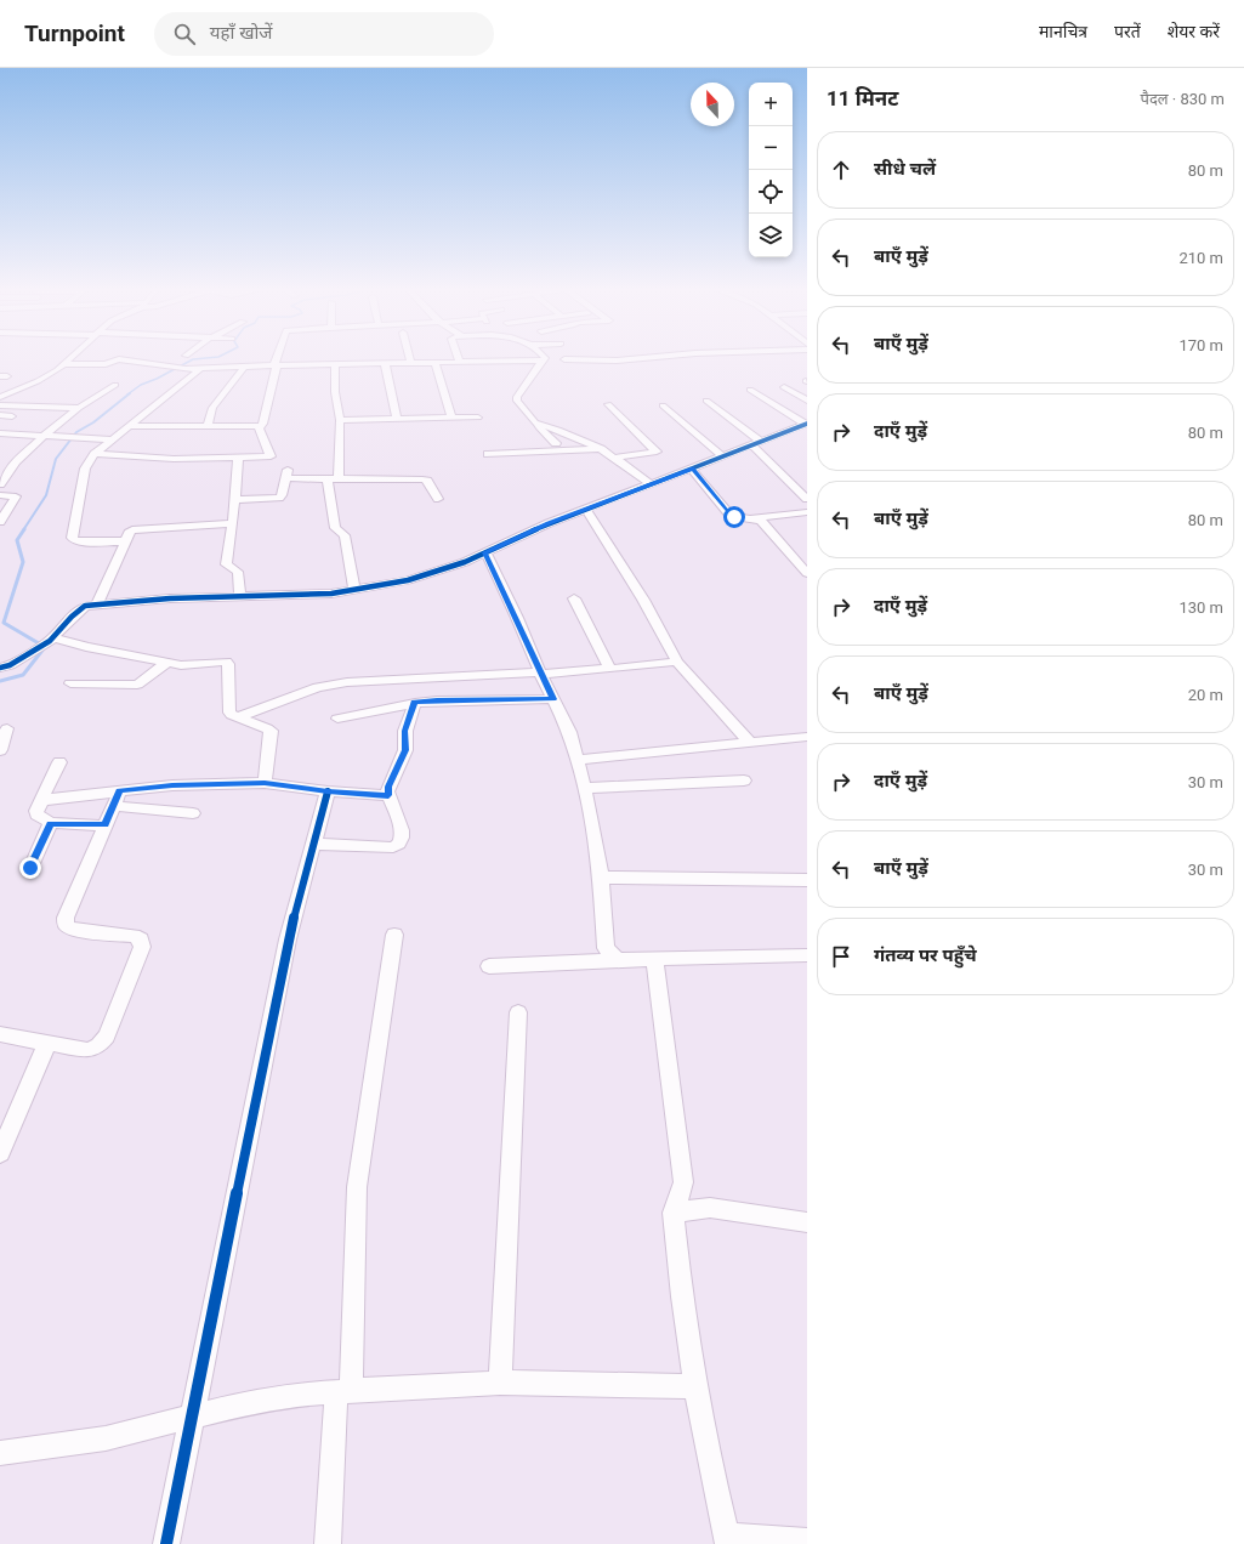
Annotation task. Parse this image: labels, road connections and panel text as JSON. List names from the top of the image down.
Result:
{
  "north": "top",
  "page": {
    "header": "Turnpoint",
    "search": "यहाँ खोजें",
    "nav": ["मानचित्र", "परतें", "शेयर करें"],
    "heading": ["11 मिनट", "पैदल · 830 m"],
    "map_buttons": ["+", "−"],
    "list": [
      ["सीधे चलें", "80 m"],
      ["बाएँ मुड़ें", "210 m"],
      ["बाएँ मुड़ें", "170 m"],
      ["दाएँ मुड़ें", "80 m"],
      ["बाएँ मुड़ें", "80 m"],
      ["दाएँ मुड़ें", "130 m"],
      ["बाएँ मुड़ें", "20 m"],
      ["दाएँ मुड़ें", "30 m"],
      ["बाएँ मुड़ें", "30 m"],
      "गंतव्य पर पहुँचे"
    ]
  }
}
